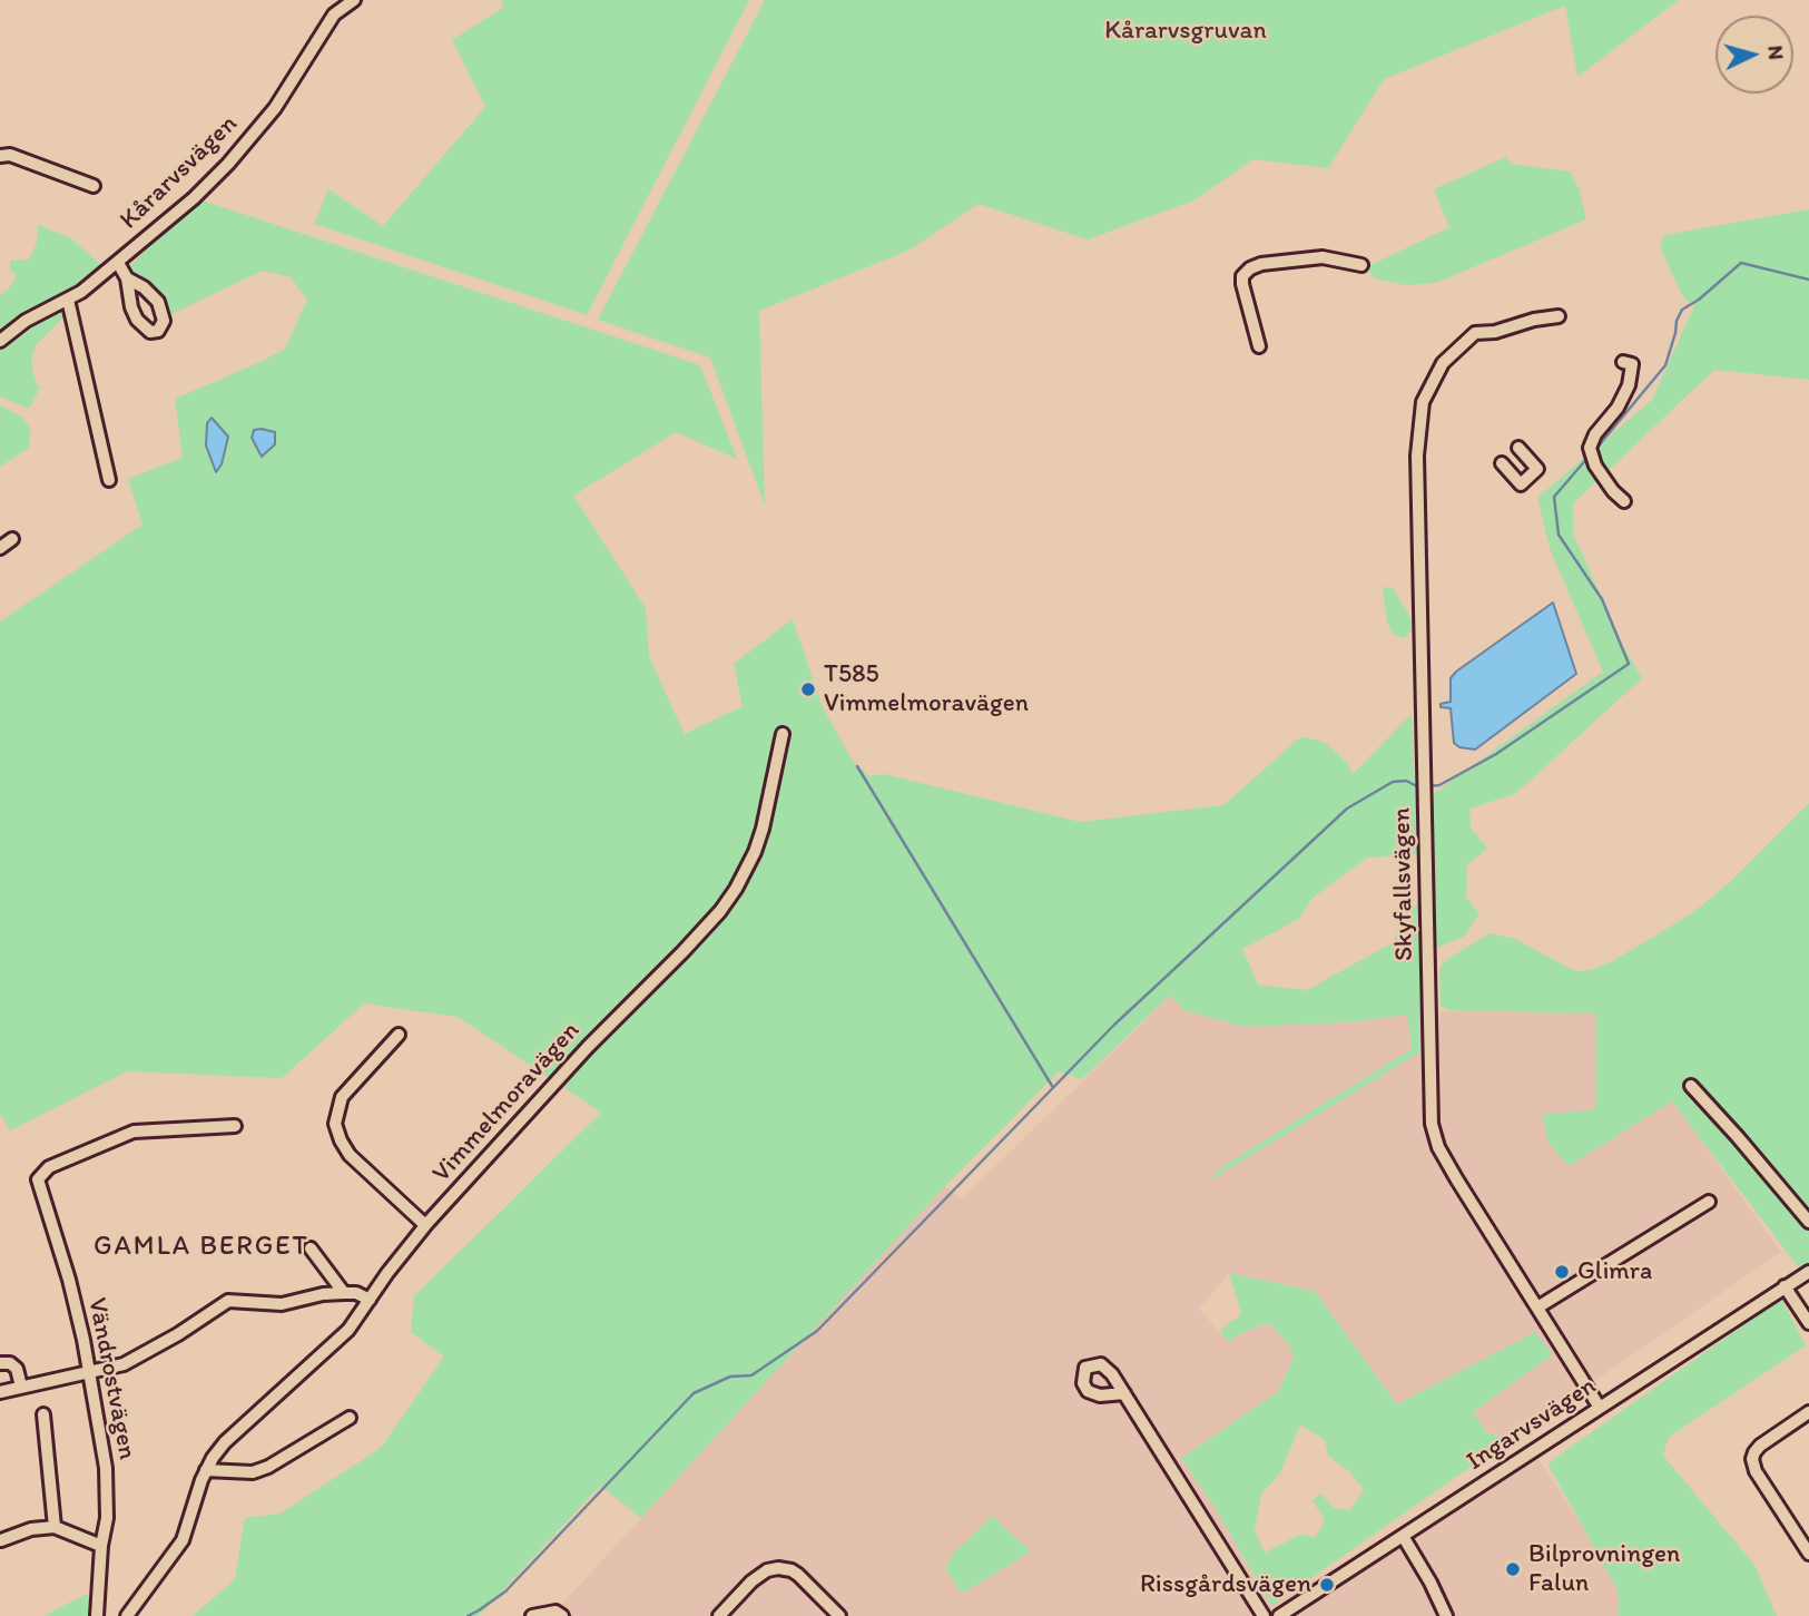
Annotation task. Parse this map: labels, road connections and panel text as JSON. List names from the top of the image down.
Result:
{
  "streets": {
    "street": [
      "Kårarvsvägen",
      "Skyfallsvägen",
      "Vimmelmoravägen",
      "Vändrostvägen",
      "Ingarvsvägen"
    ]
  },
  "crossings": [
    ["Skyfallsvägen", "Ingarvsvägen"]
  ],
  "districts": ["GAMLA BERGET"],
  "parks": ["Kårarvsgruvan"],
  "places": [
    "T585 Vimmelmoravägen",
    "Glimra",
    "Bilprovningen Falun",
    "Rissgårdsvägen"
  ],
  "north": "right"
}
